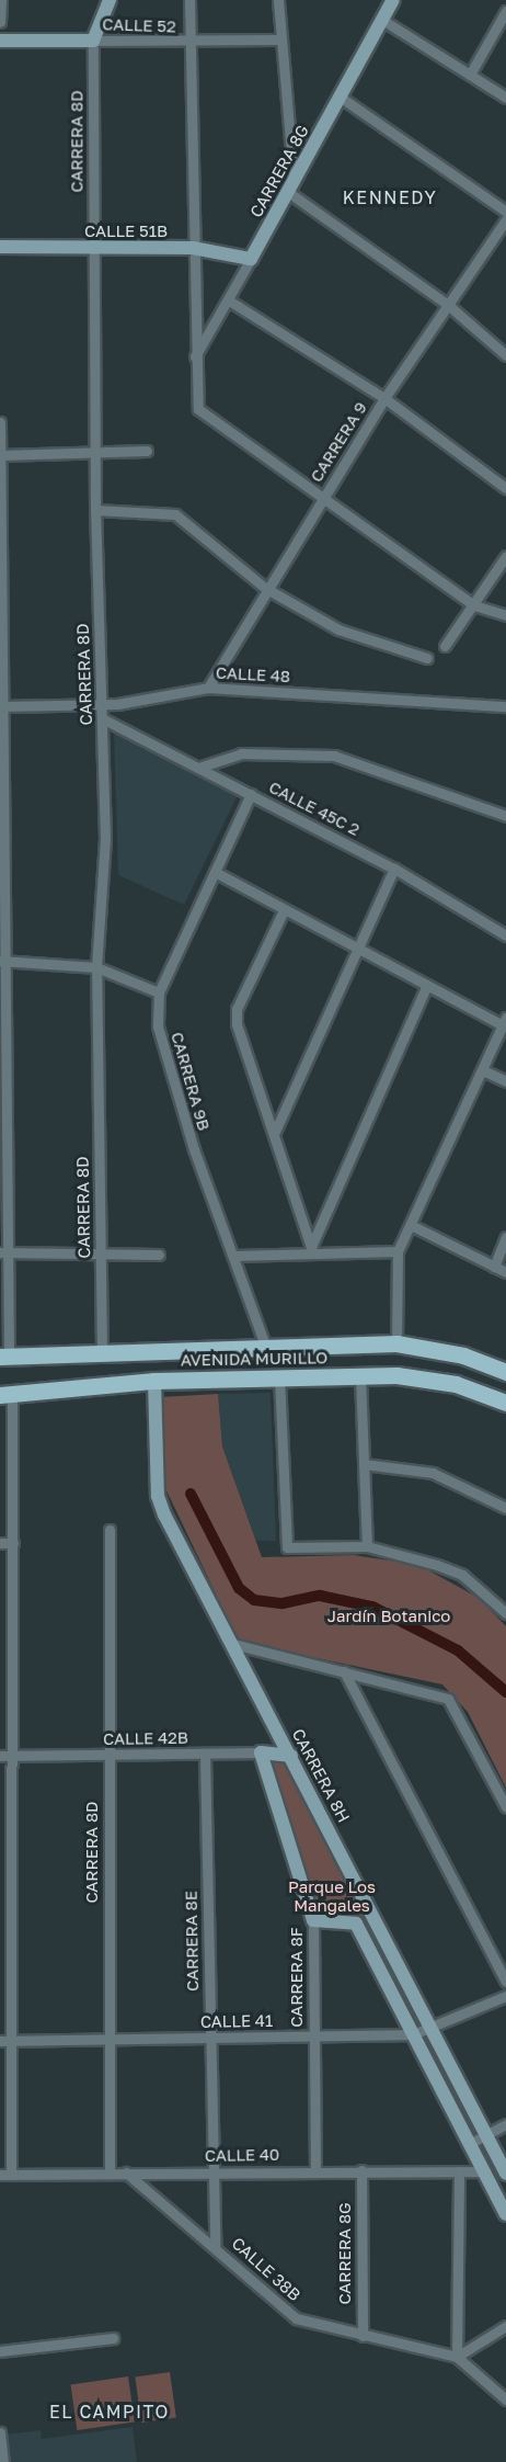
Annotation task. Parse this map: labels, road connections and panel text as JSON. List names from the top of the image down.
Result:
{
  "streets": {
    "main road": ["AVENIDA MURILLO"],
    "street": [
      "CALLE 52",
      "CARRERA 8D",
      "CARRERA 8G",
      "CALLE 51B",
      "CARRERA 9",
      "CALLE 48",
      "CALLE 45C 2",
      "CARRERA 9B",
      "CALLE 42B",
      "CARRERA 8H",
      "CARRERA 8E",
      "CARRERA 8F",
      "CALLE 41",
      "CALLE 40",
      "CALLE 38B"
    ]
  },
  "crossings": [
    ["CALLE 52", "CARRERA 8D"],
    ["CARRERA 8D", "CALLE 51B"],
    ["CARRERA 8D", "CALLE 48"],
    ["CARRERA 8D", "CALLE 45C 2"],
    ["CARRERA 8D", "AVENIDA MURILLO"],
    ["CARRERA 8D", "CALLE 42B"],
    ["CARRERA 8D", "CALLE 41"],
    ["CARRERA 8D", "CALLE 40"],
    ["CARRERA 8G", "CALLE 51B"],
    ["CARRERA 8G", "CALLE 40"],
    ["CARRERA 8G", "CALLE 38B"],
    ["CARRERA 9", "CALLE 48"],
    ["CALLE 45C 2", "CARRERA 9B"],
    ["CARRERA 9B", "AVENIDA MURILLO"],
    ["AVENIDA MURILLO", "CARRERA 8H"],
    ["CALLE 42B", "CARRERA 8H"],
    ["CALLE 42B", "CARRERA 8E"],
    ["CALLE 42B", "CARRERA 8F"],
    ["CARRERA 8H", "CALLE 41"],
    ["CARRERA 8E", "CALLE 41"],
    ["CARRERA 8E", "CALLE 40"],
    ["CARRERA 8E", "CALLE 38B"],
    ["CARRERA 8F", "CALLE 41"],
    ["CARRERA 8F", "CALLE 40"],
    ["CALLE 40", "CALLE 38B"]
  ],
  "districts": ["KENNEDY", "EL CAMPITO"],
  "parks": ["Jardín Botanico", "Parque Los Mangales"]
}
